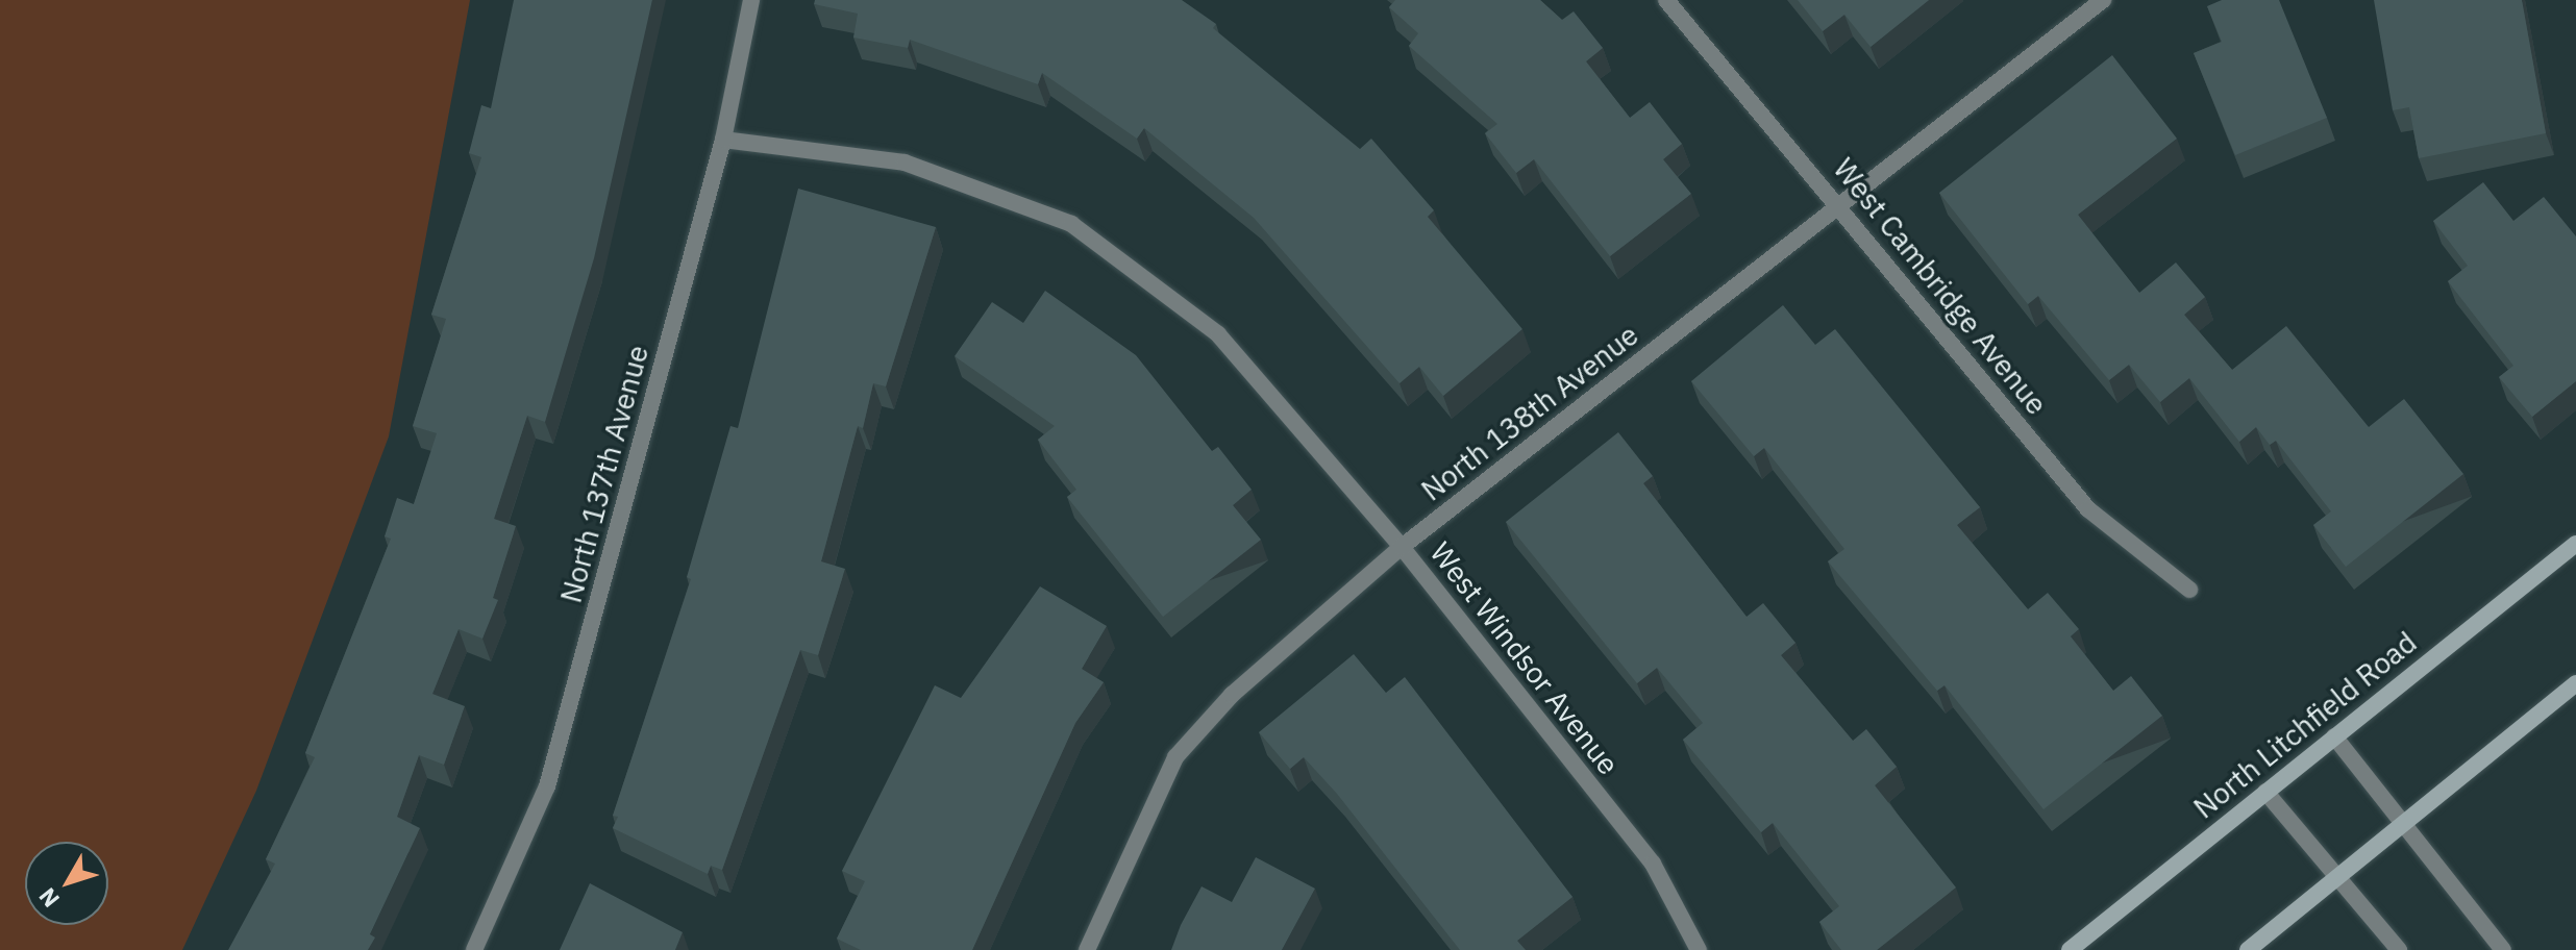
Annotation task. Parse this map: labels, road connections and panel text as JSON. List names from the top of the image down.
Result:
{
  "streets": {
    "main road": ["North Litchfield Road"],
    "street": [
      "West Cambridge Avenue",
      "North 138th Avenue",
      "North 137th Avenue",
      "West Windsor Avenue"
    ]
  },
  "crossings": [
    ["West Cambridge Avenue", "North 138th Avenue"],
    ["North 138th Avenue", "West Windsor Avenue"],
    ["North 137th Avenue", "West Windsor Avenue"]
  ],
  "north": "bottom left"
}
